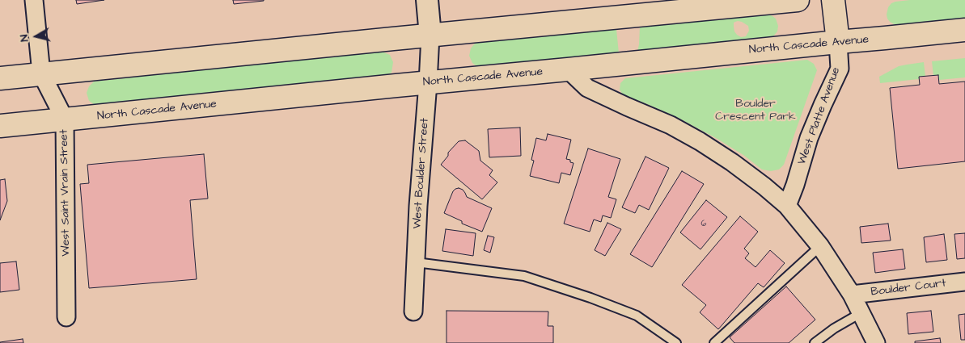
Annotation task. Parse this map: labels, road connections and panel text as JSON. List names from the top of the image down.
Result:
{
  "streets": {
    "main road": ["North Cascade Avenue", "West Platte Avenue"],
    "street": ["West Boulder Street", "West Saint Vrain Street", "Boulder Court"]
  },
  "crossings": [
    ["North Cascade Avenue", "West Platte Avenue"],
    ["North Cascade Avenue", "West Boulder Street"],
    ["North Cascade Avenue", "West Saint Vrain Street"]
  ],
  "parks": ["Boulder Crescent Park"],
  "house_numbers": ["6"],
  "north": "left"
}
